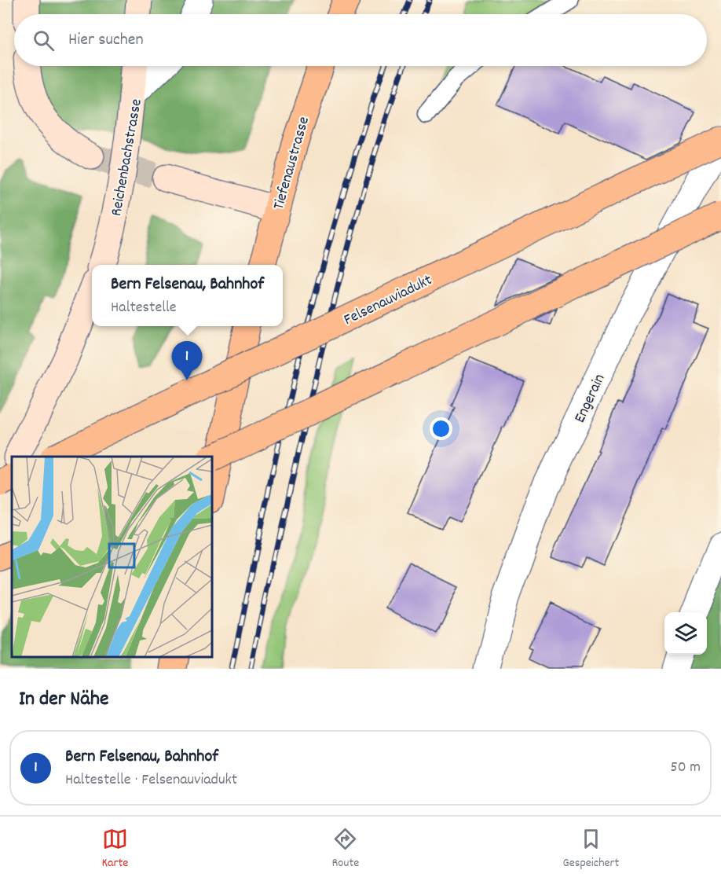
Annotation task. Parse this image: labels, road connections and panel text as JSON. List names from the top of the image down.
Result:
{
  "streets": {
    "main road": ["Tiefenaustrasse", "Felsenauviadukt"],
    "street": ["Reichenbachstrasse", "Engerain"]
  },
  "crossings": [
    ["Felsenauviadukt", "Engerain"]
  ],
  "page": {
    "search": "Hier suchen",
    "popup": ["Bern Felsenau, Bahnhof", "Haltestelle"],
    "pins": "1",
    "heading": "In der Nähe",
    "list": [
      {
        "mark": "1",
        "name": "Bern Felsenau, Bahnhof",
        "note": "Haltestelle · Felsenauviadukt",
        "value": "50 m"
      }
    ],
    "nav": ["Karte", "Route", "Gespeichert"]
  }
}
